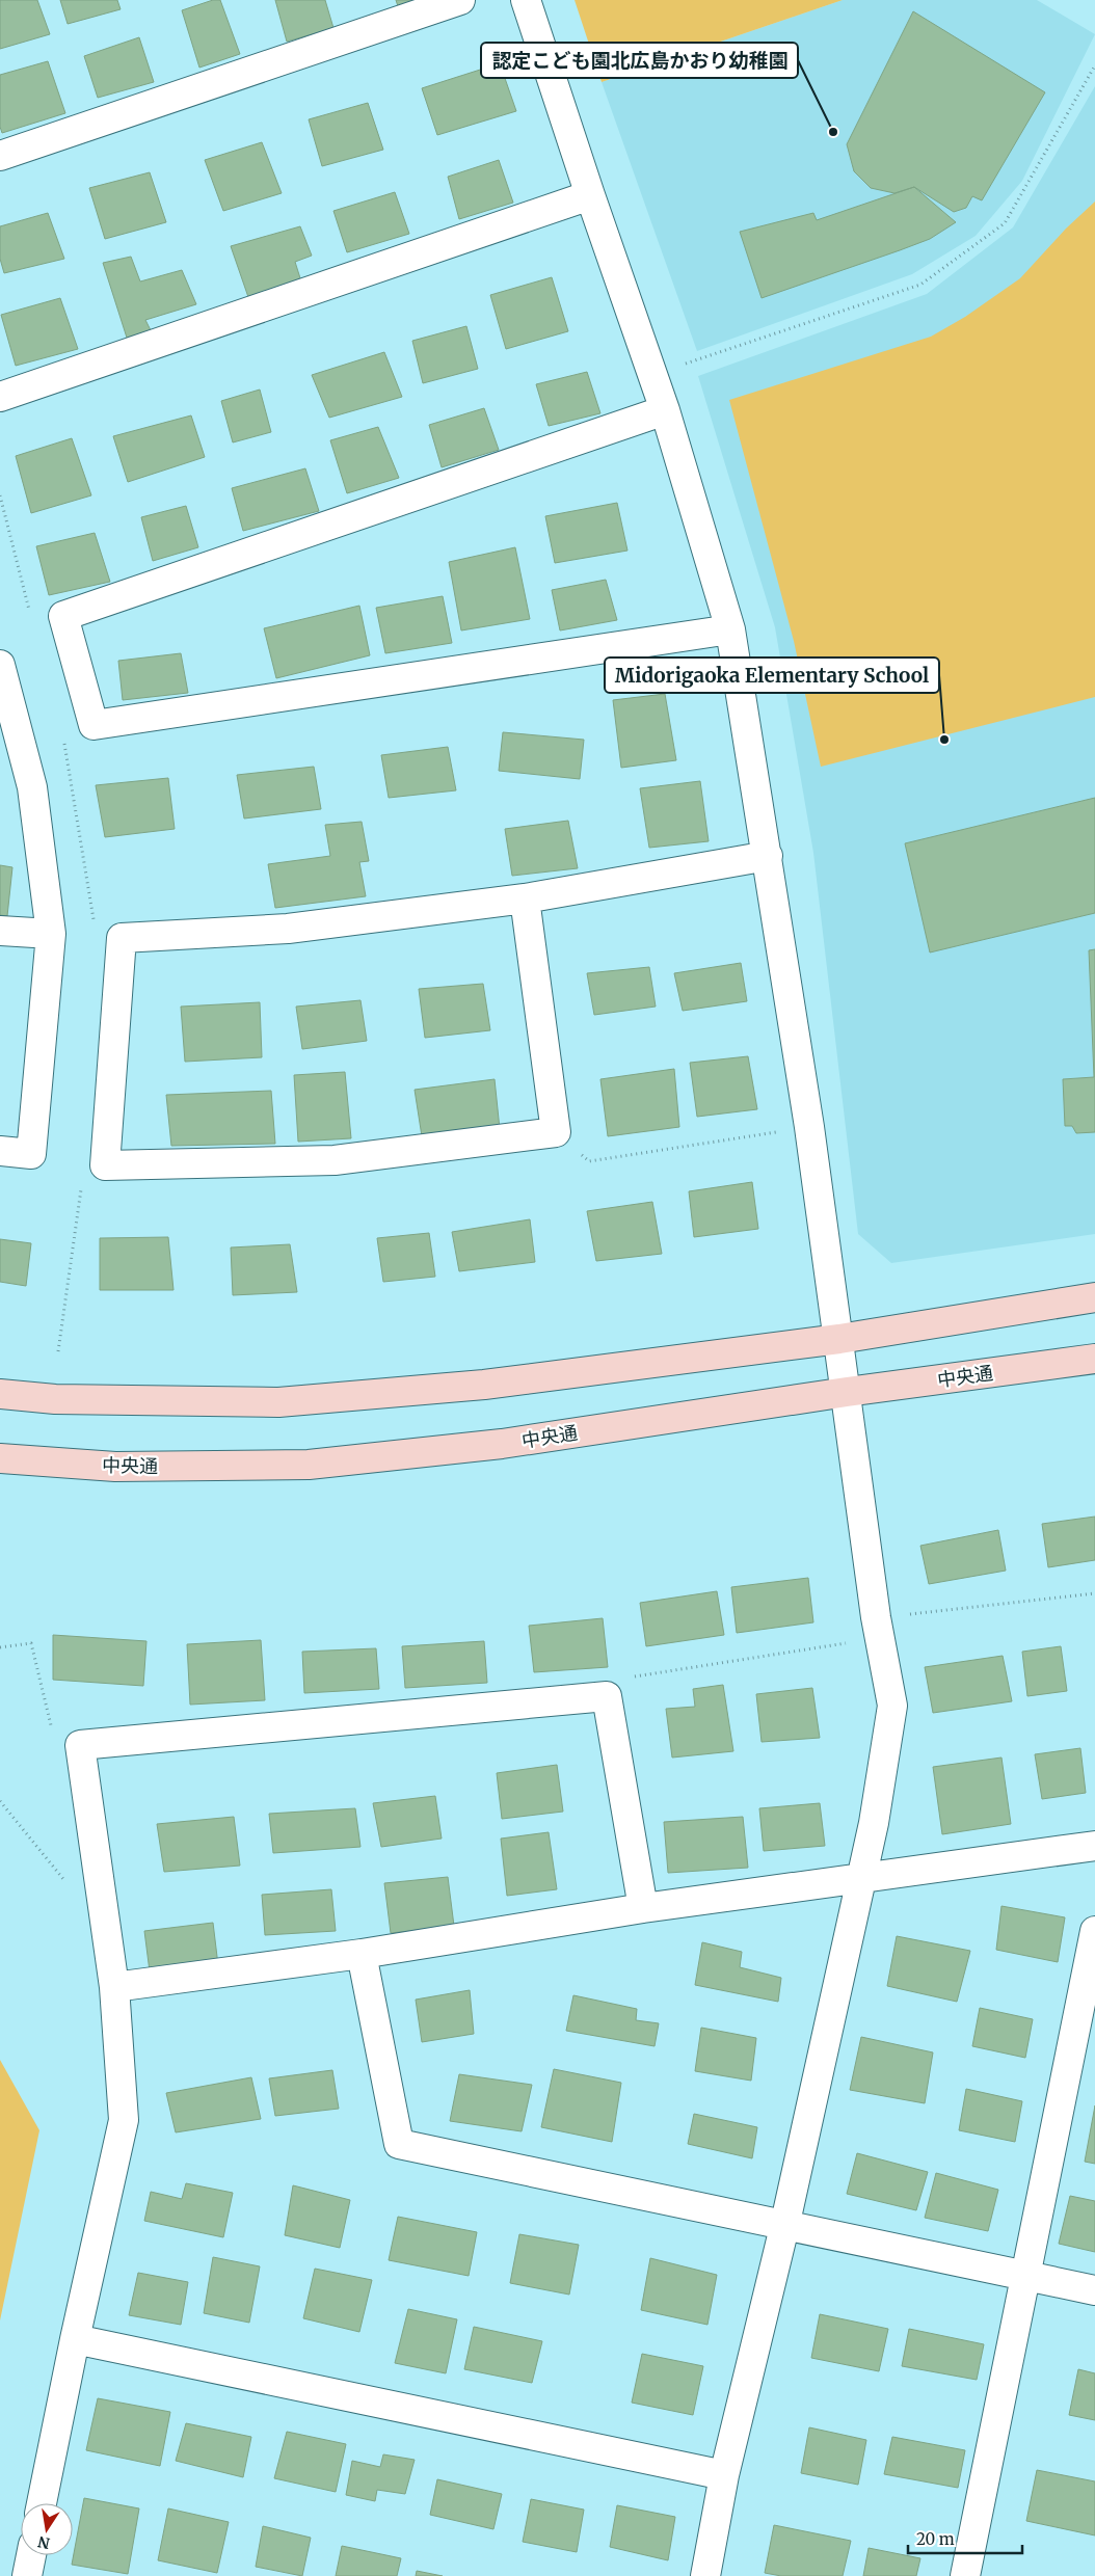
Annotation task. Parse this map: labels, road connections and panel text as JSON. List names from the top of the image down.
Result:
{
  "streets": {
    "street": ["中央通"]
  },
  "places": ["認定こども園北広島かおり幼稚園", "Midorigaoka Elementary School"],
  "scale_bar": "20 m",
  "north": "bottom"
}
